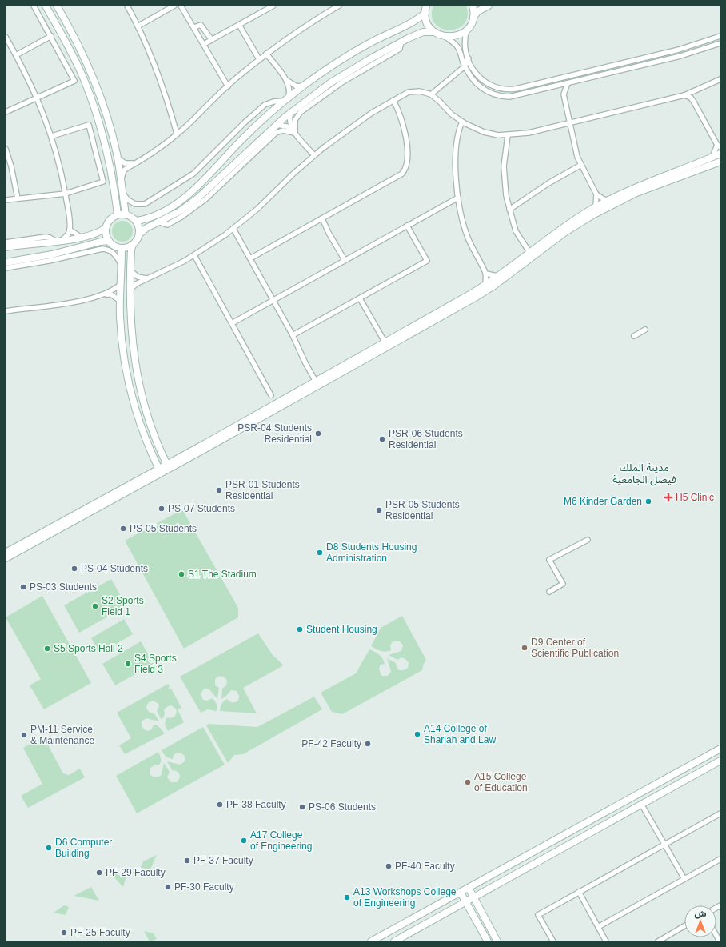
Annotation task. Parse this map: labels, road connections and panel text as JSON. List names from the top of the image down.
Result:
{
  "districts": ["مدينة الملك فيصل الجامعية"],
  "places": {
    "other": [
      "PSR-04 Students Residential",
      "PSR-06 Students Residential",
      "PSR-01 Students Residential",
      "M6 Kinder Garden",
      "PS-07 Students",
      "PSR-05 Students Residential",
      "PS-05 Students",
      "D8 Students Housing Administration",
      "PS-04 Students",
      "S1 The Stadium",
      "PS-03 Students",
      "S2 Sports Field 1",
      "Student Housing",
      "D9 Center of Scientific Publication",
      "S5 Sports Hall 2",
      "S4 Sports Field 3",
      "A14 College of Shariah and Law",
      "PM-11 Service & Maintenance",
      "PF-42 Faculty",
      "A15 College of Education",
      "PF-38 Faculty",
      "PS-06 Students",
      "A17 College of Engineering",
      "D6 Computer Building",
      "PF-37 Faculty",
      "PF-40 Faculty",
      "PF-29 Faculty",
      "PF-30 Faculty",
      "A13 Workshops College of Engineering",
      "PF-25 Faculty"
    ],
    "health": ["H5 Clinic"]
  },
  "north": "top"
}
